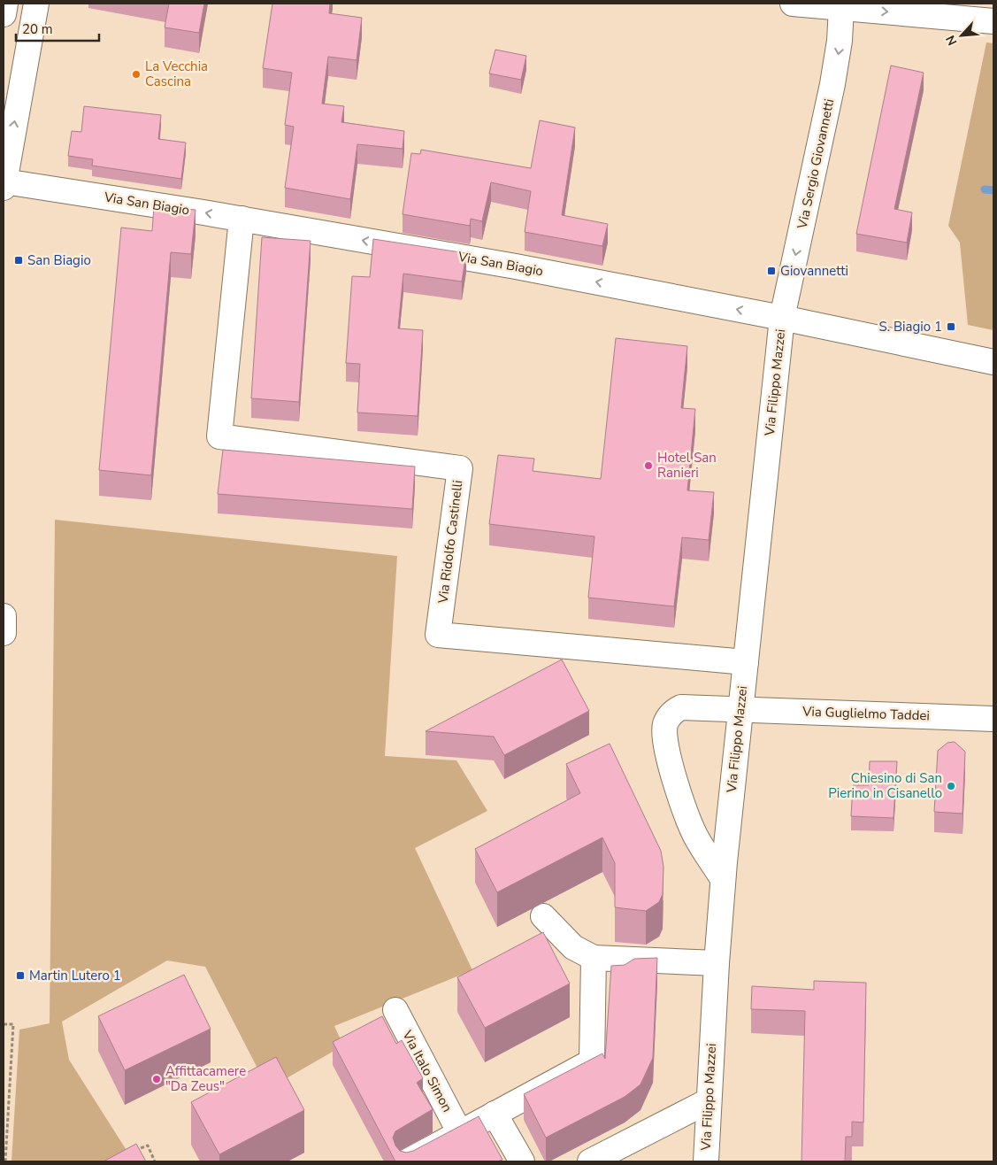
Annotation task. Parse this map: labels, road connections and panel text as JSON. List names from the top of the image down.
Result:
{
  "streets": {
    "street": [
      "Via Sergio Giovannetti",
      "Via San Biagio",
      "Via Filippo Mazzei",
      "Via Ridolfo Castinelli",
      "Via Guglielmo Taddei",
      "Via Italo Simon"
    ]
  },
  "crossings": [
    ["Via Sergio Giovannetti", "Via San Biagio"],
    ["Via Sergio Giovannetti", "Via Filippo Mazzei"],
    ["Via San Biagio", "Via Filippo Mazzei"],
    ["Via San Biagio", "Via Ridolfo Castinelli"],
    ["Via Filippo Mazzei", "Via Ridolfo Castinelli"],
    ["Via Filippo Mazzei", "Via Guglielmo Taddei"]
  ],
  "one_way": ["Via Sergio Giovannetti", "Via San Biagio"],
  "places": {
    "other": [
      "La Vecchia Cascina",
      "Hotel San Ranieri",
      "Chiesino di San Pierino in Cisanello",
      "Affittacamere \"Da Zeus\""
    ],
    "transit": [
      "San Biagio",
      "Giovannetti",
      "S. Biagio 1",
      "Martin Lutero 1"
    ]
  },
  "scale_bar": "20 m",
  "north": "bottom left"
}
